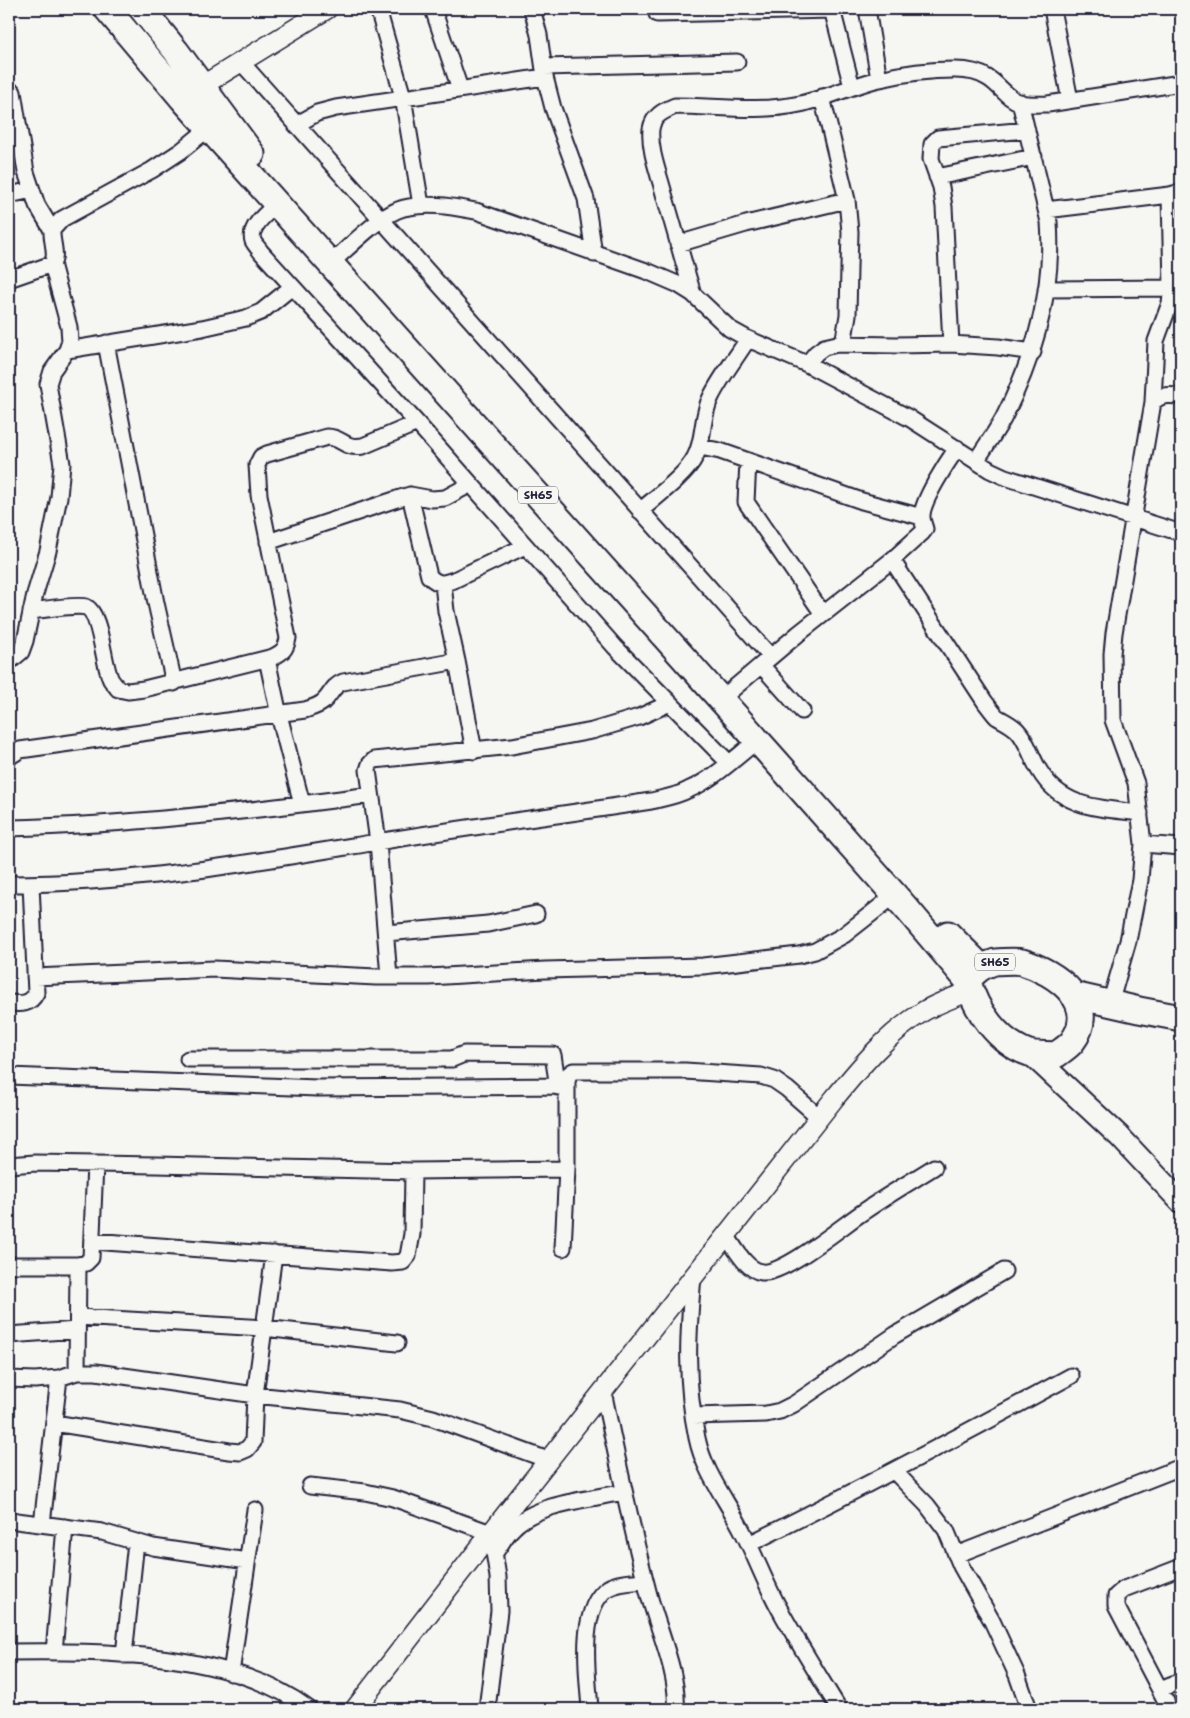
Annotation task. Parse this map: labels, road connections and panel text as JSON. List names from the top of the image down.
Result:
{
  "streets": {
    "main road": ["SH65"]
  }
}
